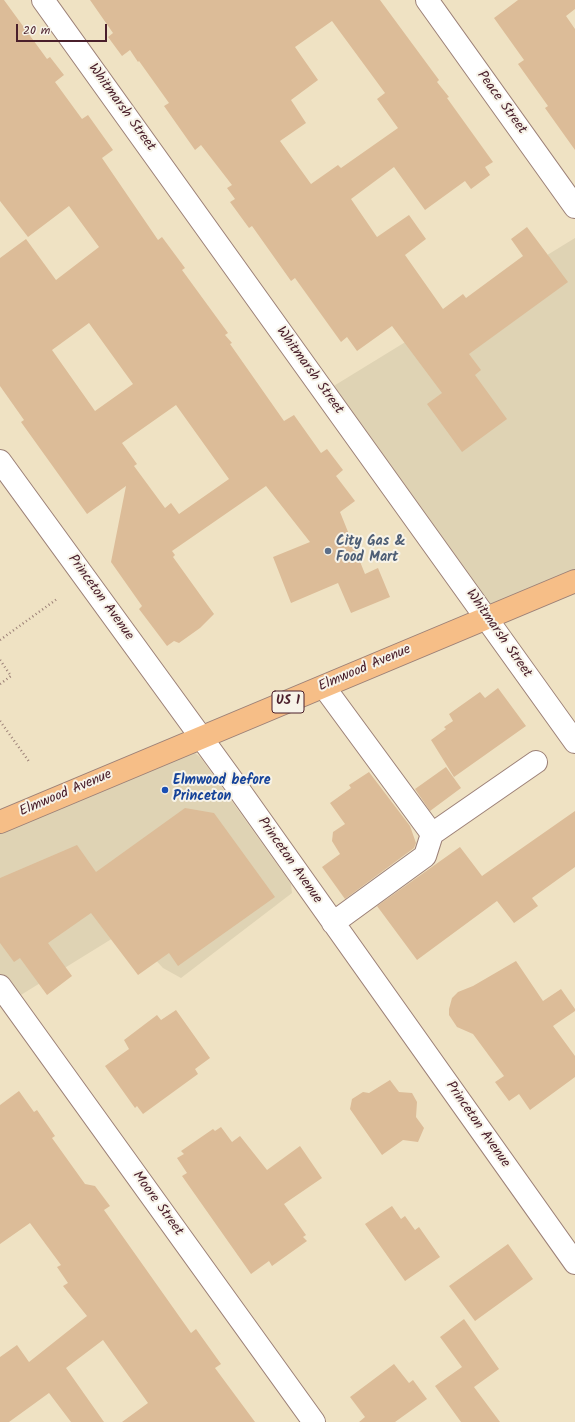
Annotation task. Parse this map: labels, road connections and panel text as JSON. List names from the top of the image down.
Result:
{
  "streets": {
    "main road": ["Elmwood Avenue", "US 1"],
    "street": [
      "Peace Street",
      "Whitmarsh Street",
      "Princeton Avenue",
      "Moore Street"
    ]
  },
  "crossings": [
    ["Whitmarsh Street", "Elmwood Avenue"],
    ["Princeton Avenue", "Elmwood Avenue"]
  ],
  "places": ["City Gas & Food Mart", "Elmwood before Princeton"],
  "scale_bar": "20 m"
}
